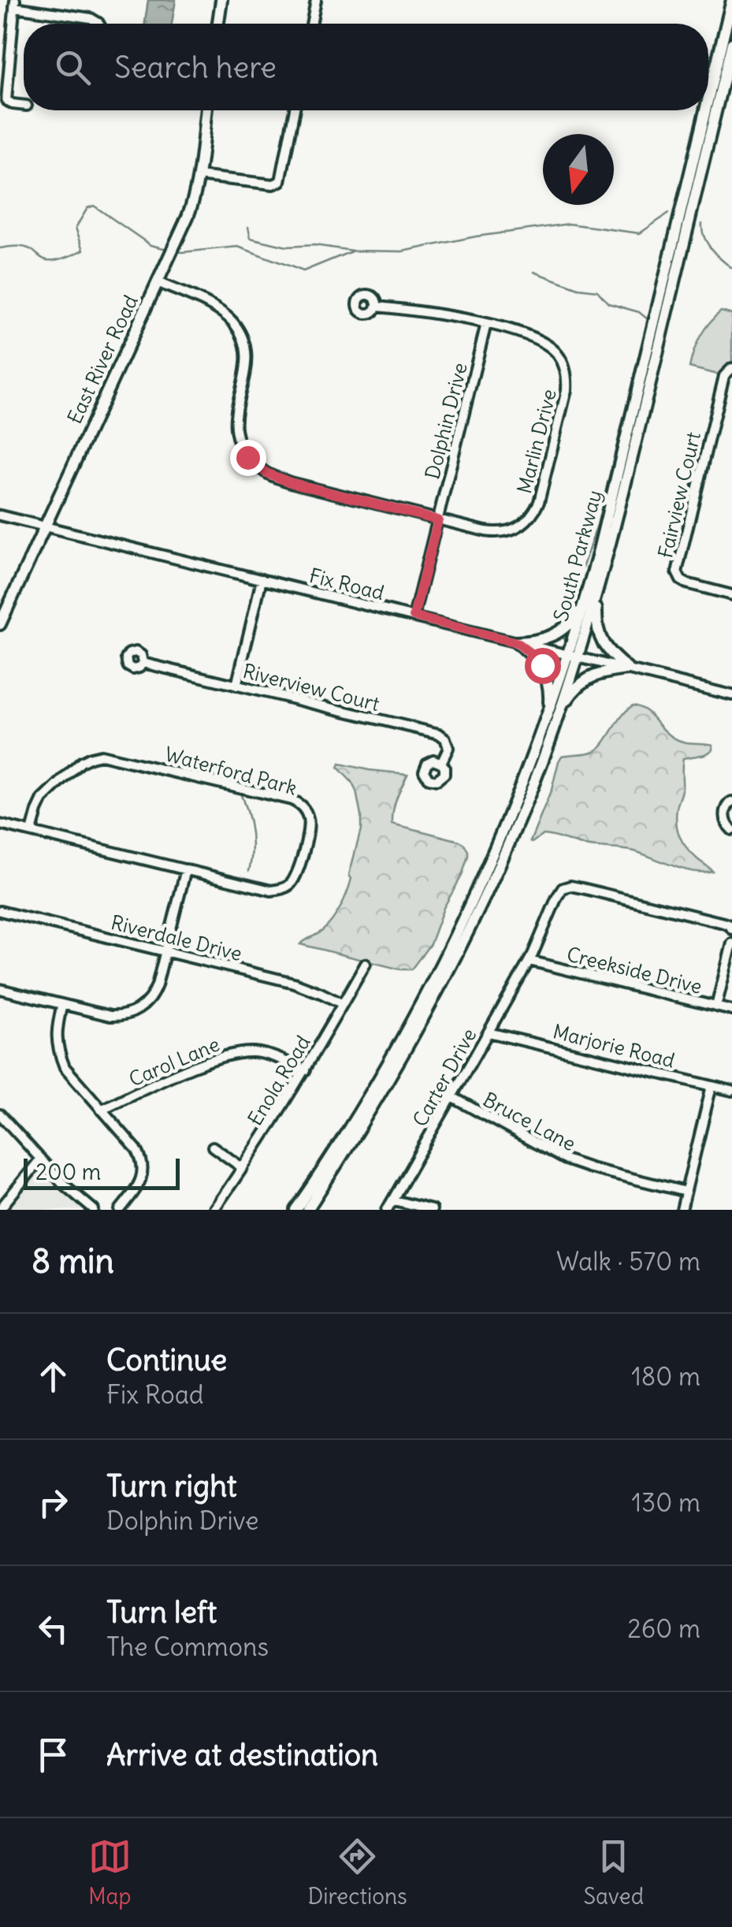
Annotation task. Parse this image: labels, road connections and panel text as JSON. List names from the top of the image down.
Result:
{
  "streets": {
    "main road": ["East River Road", "South Parkway"],
    "street": [
      "Dolphin Drive",
      "Marlin Drive",
      "Fairview Court",
      "Fix Road",
      "Riverview Court",
      "Waterford Park",
      "Riverdale Drive",
      "Creekside Drive",
      "Marjorie Road",
      "Carol Lane",
      "Carter Drive",
      "Enola Road",
      "Bruce Lane"
    ]
  },
  "crossings": [
    ["East River Road", "Marlin Drive"],
    ["East River Road", "Fix Road"],
    ["Dolphin Drive", "Marlin Drive"],
    ["Dolphin Drive", "Fix Road"],
    ["South Parkway", "Fix Road"],
    ["Riverdale Drive", "Enola Road"],
    ["Creekside Drive", "Carter Drive"],
    ["Marjorie Road", "Carter Drive"],
    ["Carol Lane", "Enola Road"],
    ["Carter Drive", "Bruce Lane"]
  ],
  "scale_bar": "200 m",
  "north": "bottom",
  "page": {
    "search": "Search here",
    "scale": "200 m",
    "heading": ["8 min", "Walk · 570 m"],
    "list": [
      ["Continue", "Fix Road", "180 m"],
      ["Turn right", "Dolphin Drive", "130 m"],
      ["Turn left", "The Commons", "260 m"],
      "Arrive at destination"
    ],
    "nav": ["Map", "Directions", "Saved"]
  }
}
